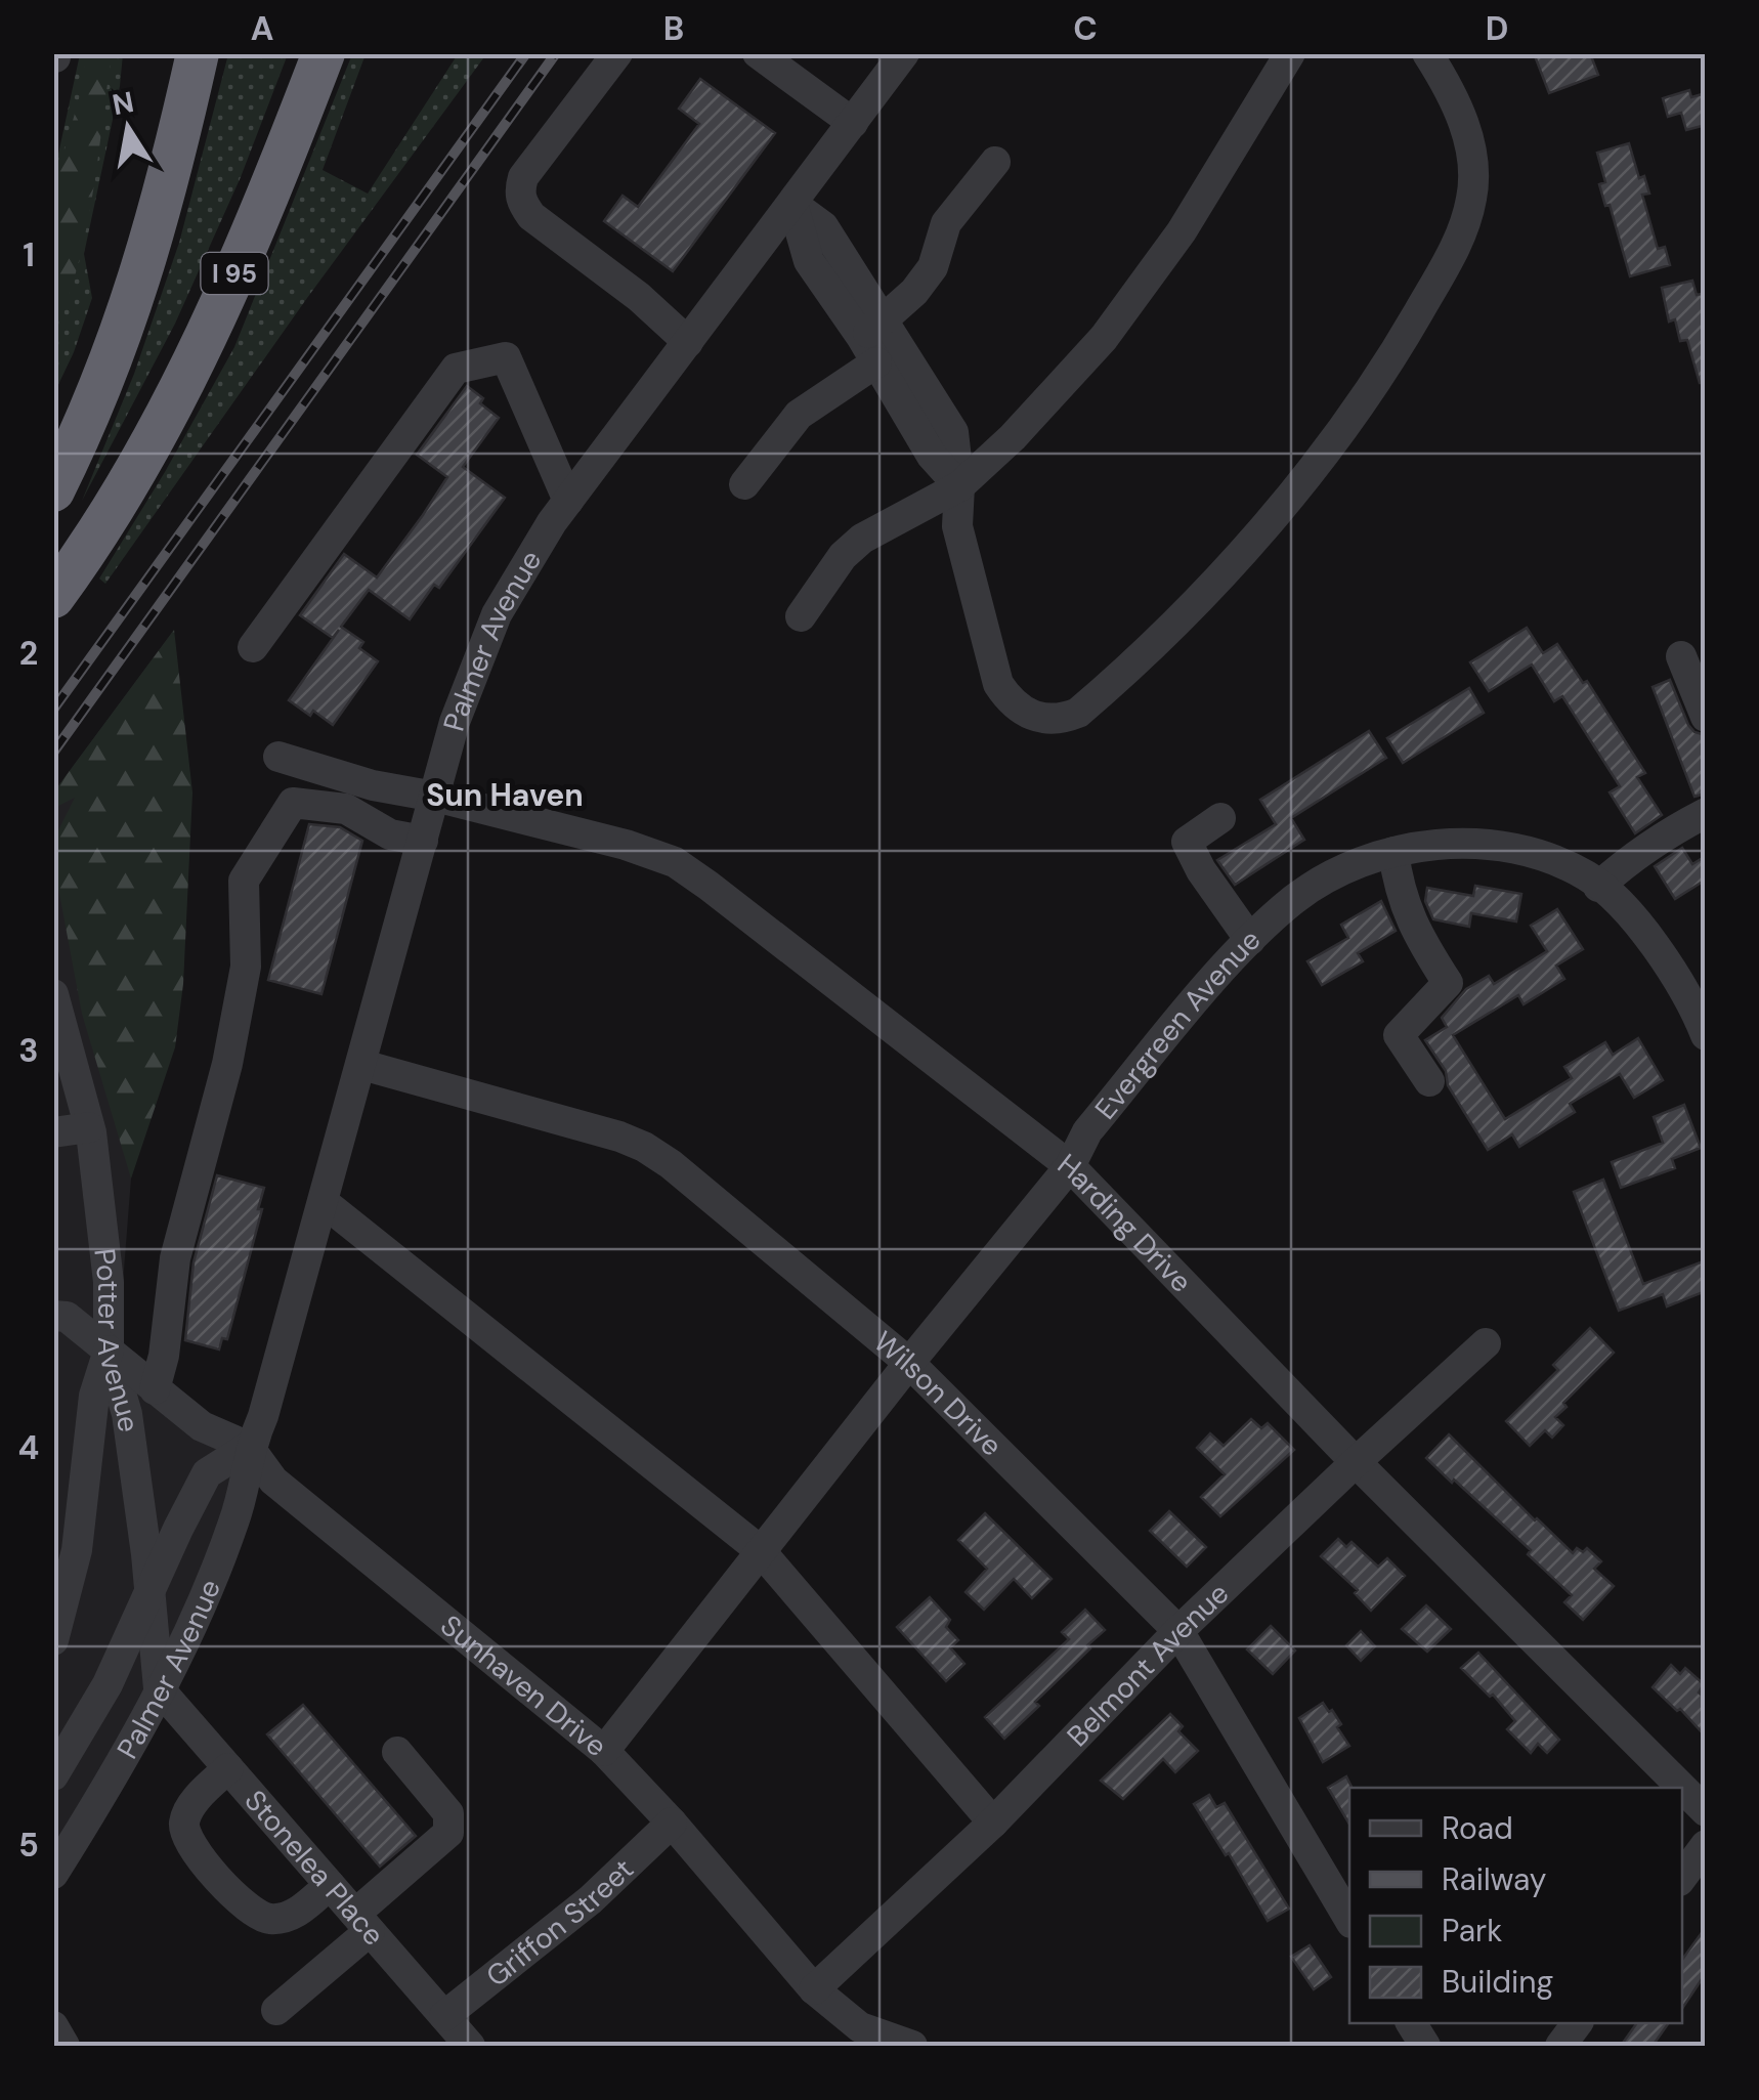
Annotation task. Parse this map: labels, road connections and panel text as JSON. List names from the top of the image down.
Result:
{
  "streets": {
    "highway": ["I 95"],
    "street": [
      "Palmer Avenue",
      "Evergreen Avenue",
      "Harding Drive",
      "Potter Avenue",
      "Wilson Drive",
      "Belmont Avenue",
      "Sunhaven Drive",
      "Stonelea Place",
      "Griffon Street"
    ]
  },
  "crossings": [
    ["Palmer Avenue", "Harding Drive"],
    ["Palmer Avenue", "Potter Avenue"],
    ["Palmer Avenue", "Wilson Drive"],
    ["Palmer Avenue", "Sunhaven Drive"],
    ["Palmer Avenue", "Stonelea Place"],
    ["Evergreen Avenue", "Harding Drive"],
    ["Evergreen Avenue", "Wilson Drive"],
    ["Evergreen Avenue", "Sunhaven Drive"],
    ["Harding Drive", "Belmont Avenue"],
    ["Potter Avenue", "Sunhaven Drive"],
    ["Potter Avenue", "Stonelea Place"],
    ["Wilson Drive", "Belmont Avenue"],
    ["Belmont Avenue", "Sunhaven Drive"],
    ["Sunhaven Drive", "Griffon Street"],
    ["Stonelea Place", "Griffon Street"]
  ],
  "districts": ["Sun Haven"],
  "legend": [
    "Road",
    "Railway",
    "Park",
    "Building"
  ],
  "north": "top",
  "grid": {
    "columns": [
      "A",
      "B",
      "C",
      "D"
    ],
    "rows": [
      "1",
      "2",
      "3",
      "4",
      "5"
    ]
  }
}
